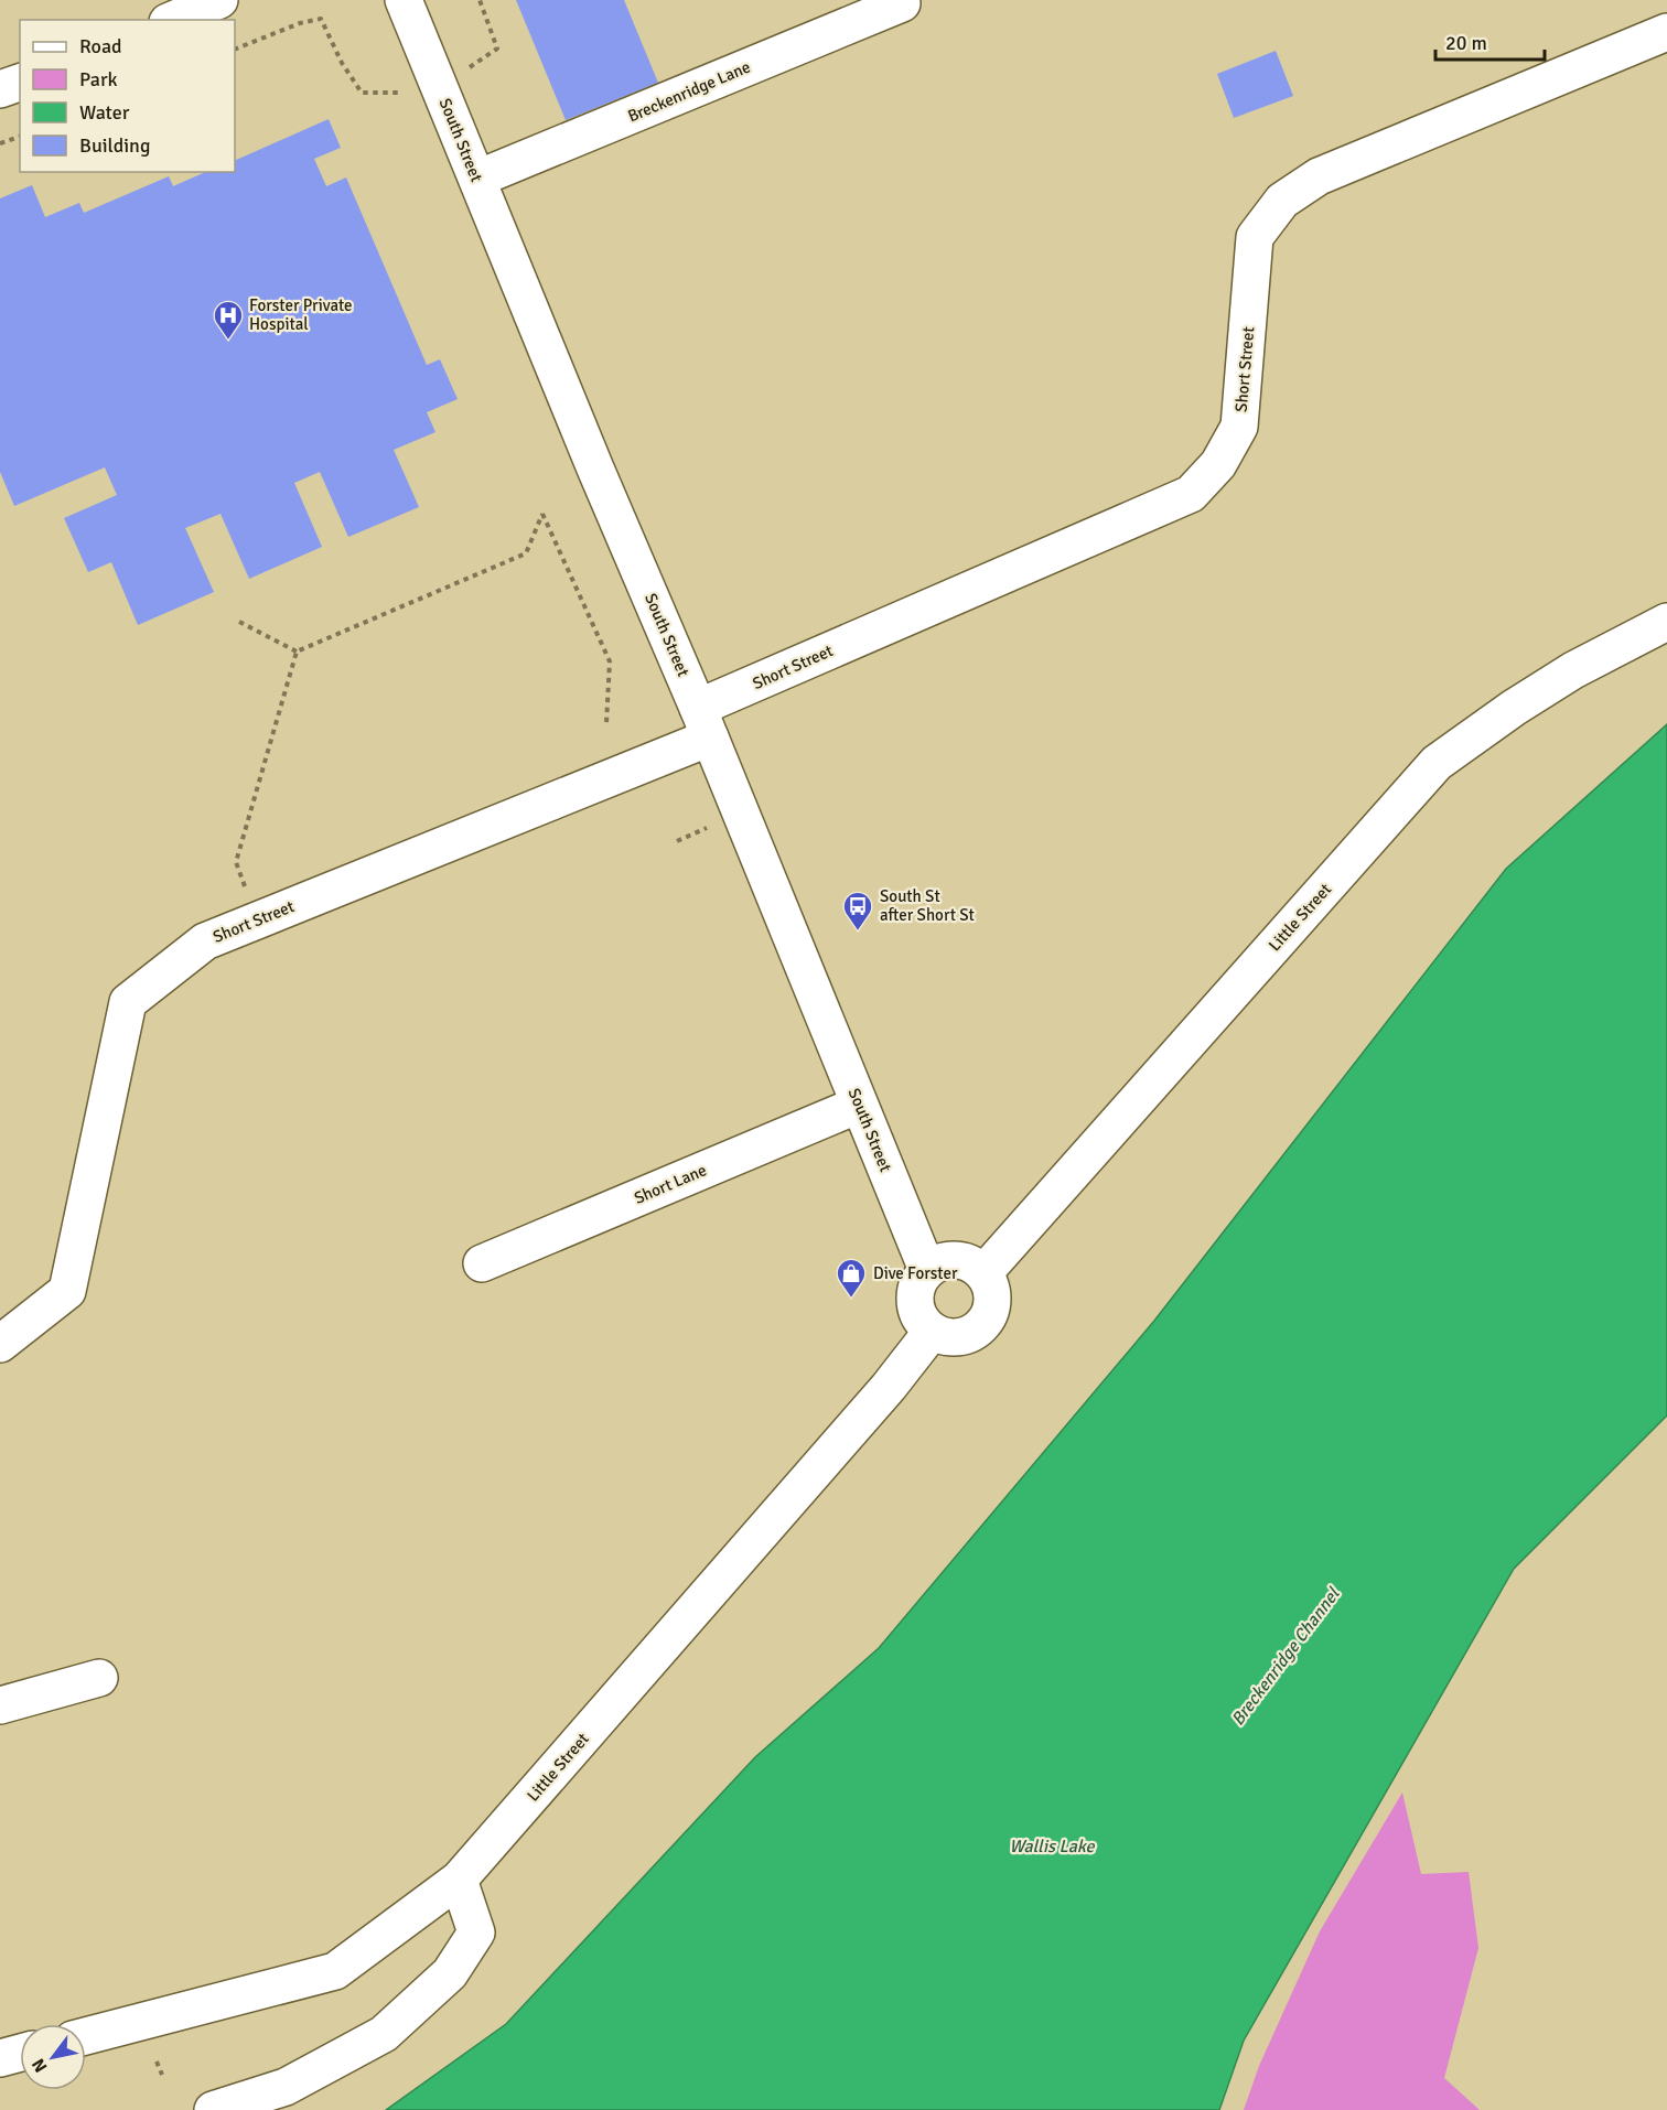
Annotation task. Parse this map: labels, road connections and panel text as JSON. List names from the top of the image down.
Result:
{
  "streets": {
    "street": [
      "Breckenridge Lane",
      "South Street",
      "Short Street",
      "Little Street",
      "Short Lane"
    ]
  },
  "crossings": [
    ["Breckenridge Lane", "South Street"],
    ["South Street", "Short Street"],
    ["South Street", "Little Street"],
    ["South Street", "Short Lane"]
  ],
  "water": ["Breckenridge Channel", "Wallis Lake"],
  "places": {
    "hospital": ["Forster Private Hospital"],
    "bus stop": ["South St after Short St"],
    "shop": ["Dive Forster"]
  },
  "legend": [
    "Road",
    "Park",
    "Water",
    "Building"
  ],
  "scale_bar": "20 m",
  "north": "bottom left"
}
